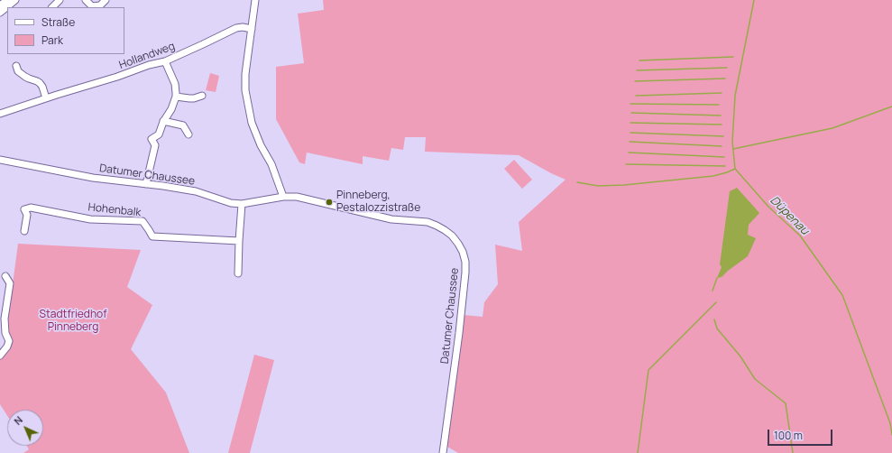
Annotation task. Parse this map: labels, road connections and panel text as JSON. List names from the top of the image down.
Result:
{
  "streets": {
    "street": ["Hollandweg", "Datumer Chaussee", "Hohenbalk"]
  },
  "water": ["Düpenau"],
  "parks": ["Stadtfriedhof Pinneberg"],
  "places": ["Pinneberg, Pestalozzistraße"],
  "legend": ["Straße", "Park"],
  "scale_bar": "100 m",
  "north": "top left"
}
